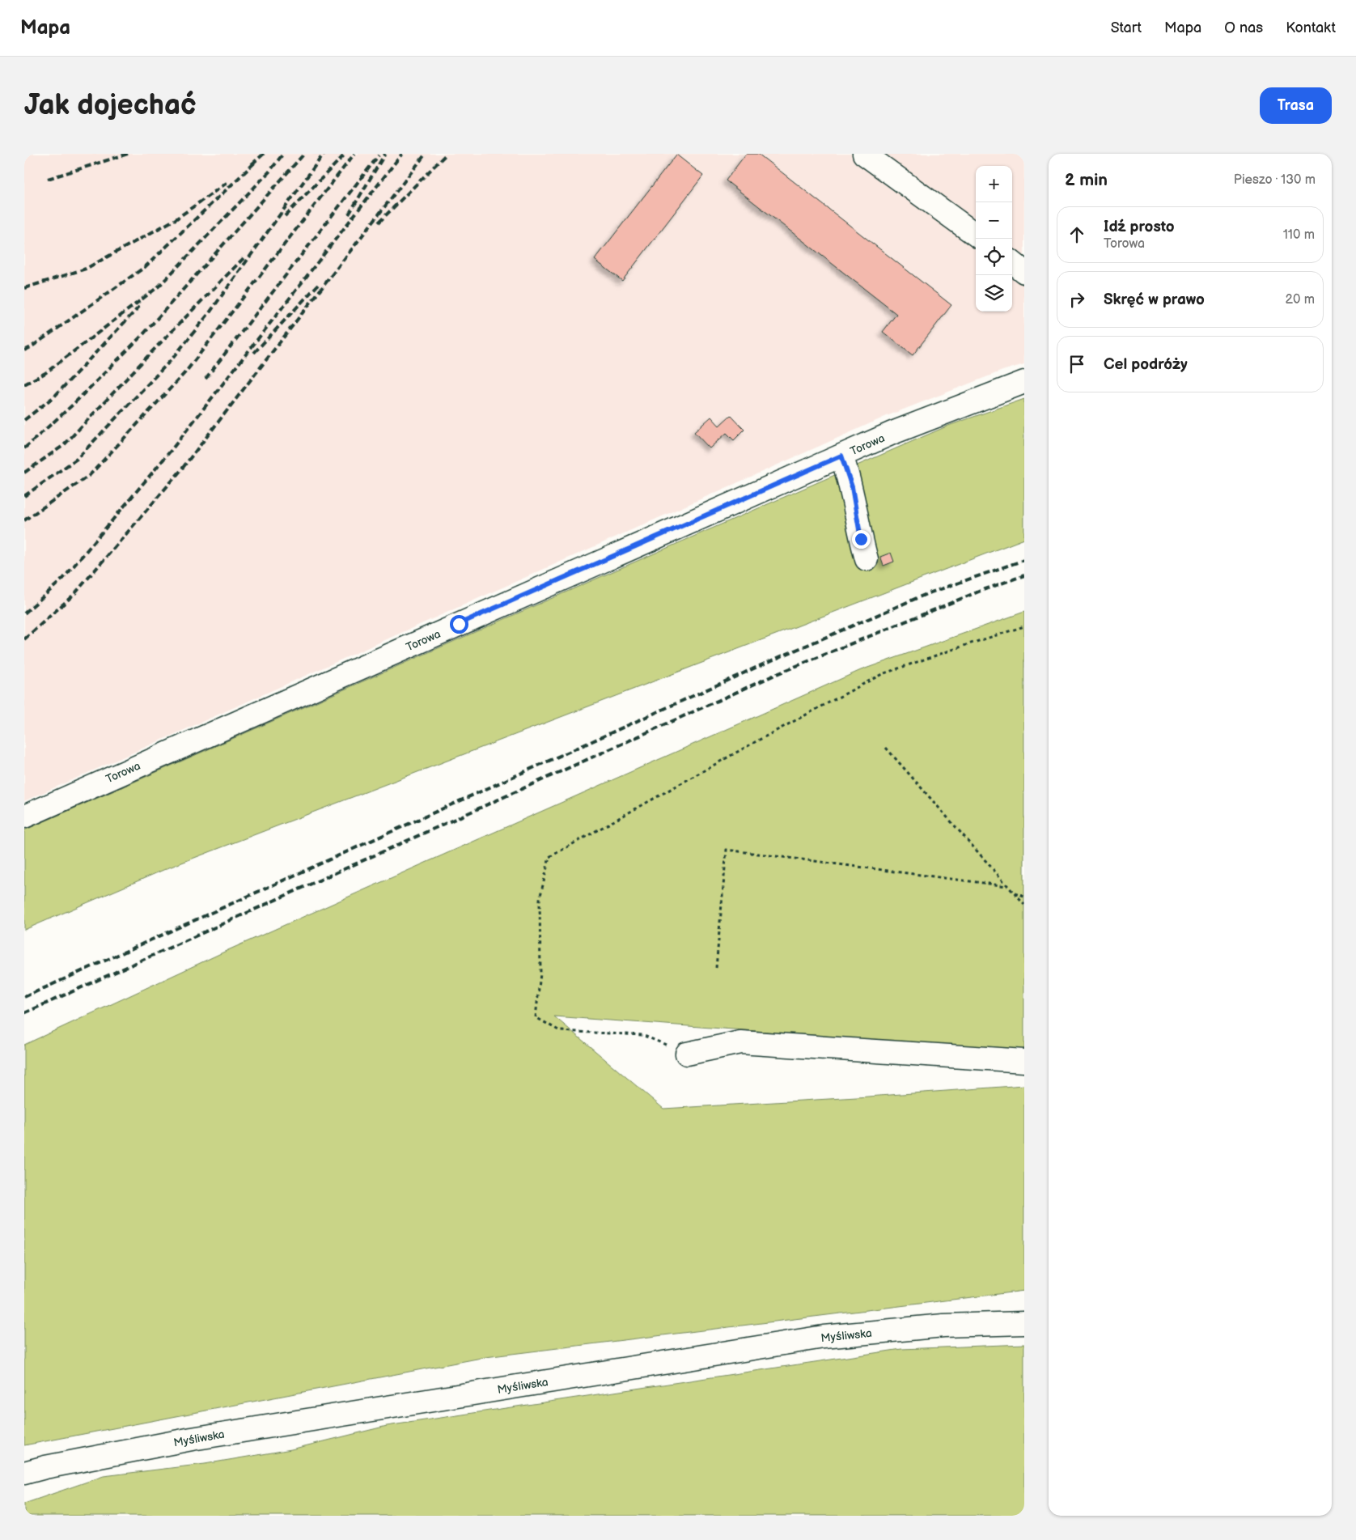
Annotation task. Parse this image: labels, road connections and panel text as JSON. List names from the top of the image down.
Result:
{
  "streets": {
    "street": ["Torowa", "Myśliwska"]
  },
  "page": {
    "header": "Mapa",
    "nav": [
      "Start",
      "Mapa",
      "O nas",
      "Kontakt"
    ],
    "buttons": "Trasa",
    "title": "Jak dojechać",
    "heading": ["2 min", "Pieszo · 130 m"],
    "map_buttons": ["+", "−"],
    "list": [
      ["Idź prosto", "Torowa", "110 m"],
      ["Skręć w prawo", "20 m"],
      "Cel podróży"
    ]
  }
}
